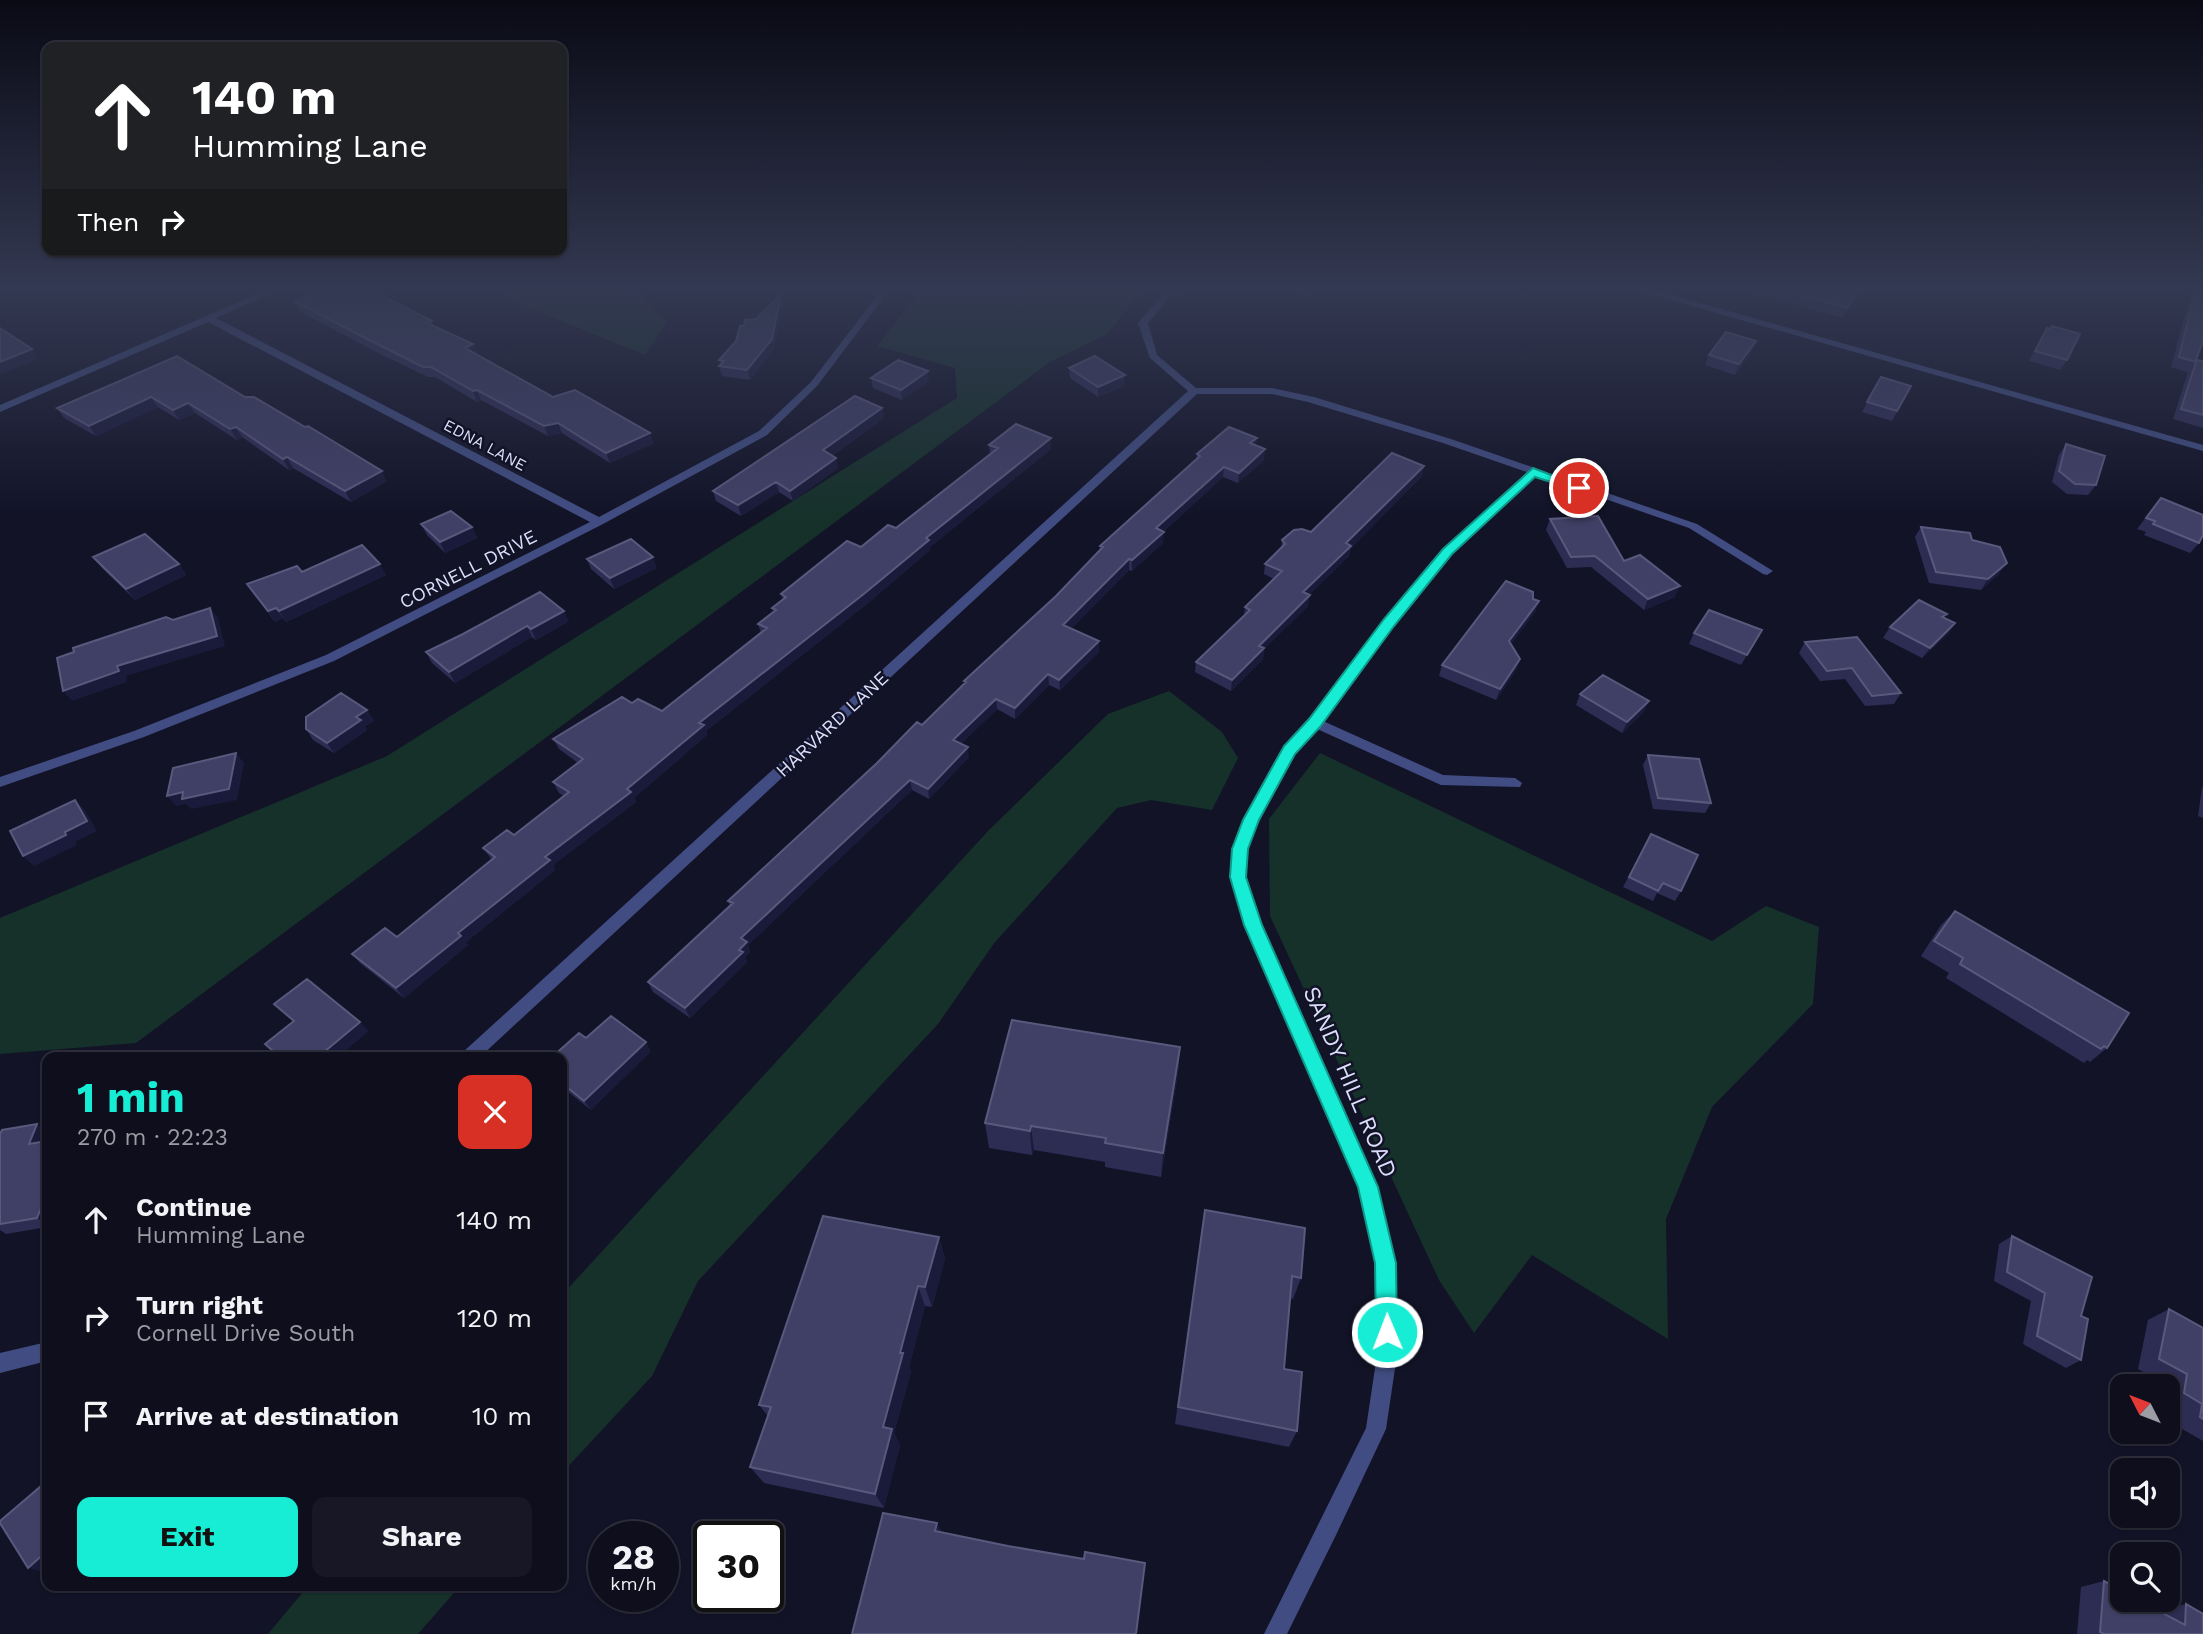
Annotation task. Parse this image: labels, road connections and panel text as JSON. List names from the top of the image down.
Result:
{
  "streets": {
    "street": [
      "EDNA LANE",
      "CORNELL DRIVE",
      "HARVARD LANE",
      "SANDY HILL ROAD"
    ]
  },
  "crossings": [
    ["EDNA LANE", "CORNELL DRIVE"]
  ],
  "north": "top left",
  "page": {
    "turn": ["140 m", "Humming Lane"],
    "then": "Then",
    "heading": ["1 min", "270 m · 22:23"],
    "list": [
      {
        "name": "Continue",
        "note": "Humming Lane",
        "value": "140 m"
      },
      {
        "name": "Turn right",
        "note": "Cornell Drive South",
        "value": "120 m"
      },
      {
        "name": "Arrive at destination",
        "value": "10 m"
      }
    ],
    "buttons": ["Exit", "Share"],
    "speed": "28 km/h",
    "limit": "30"
  }
}
